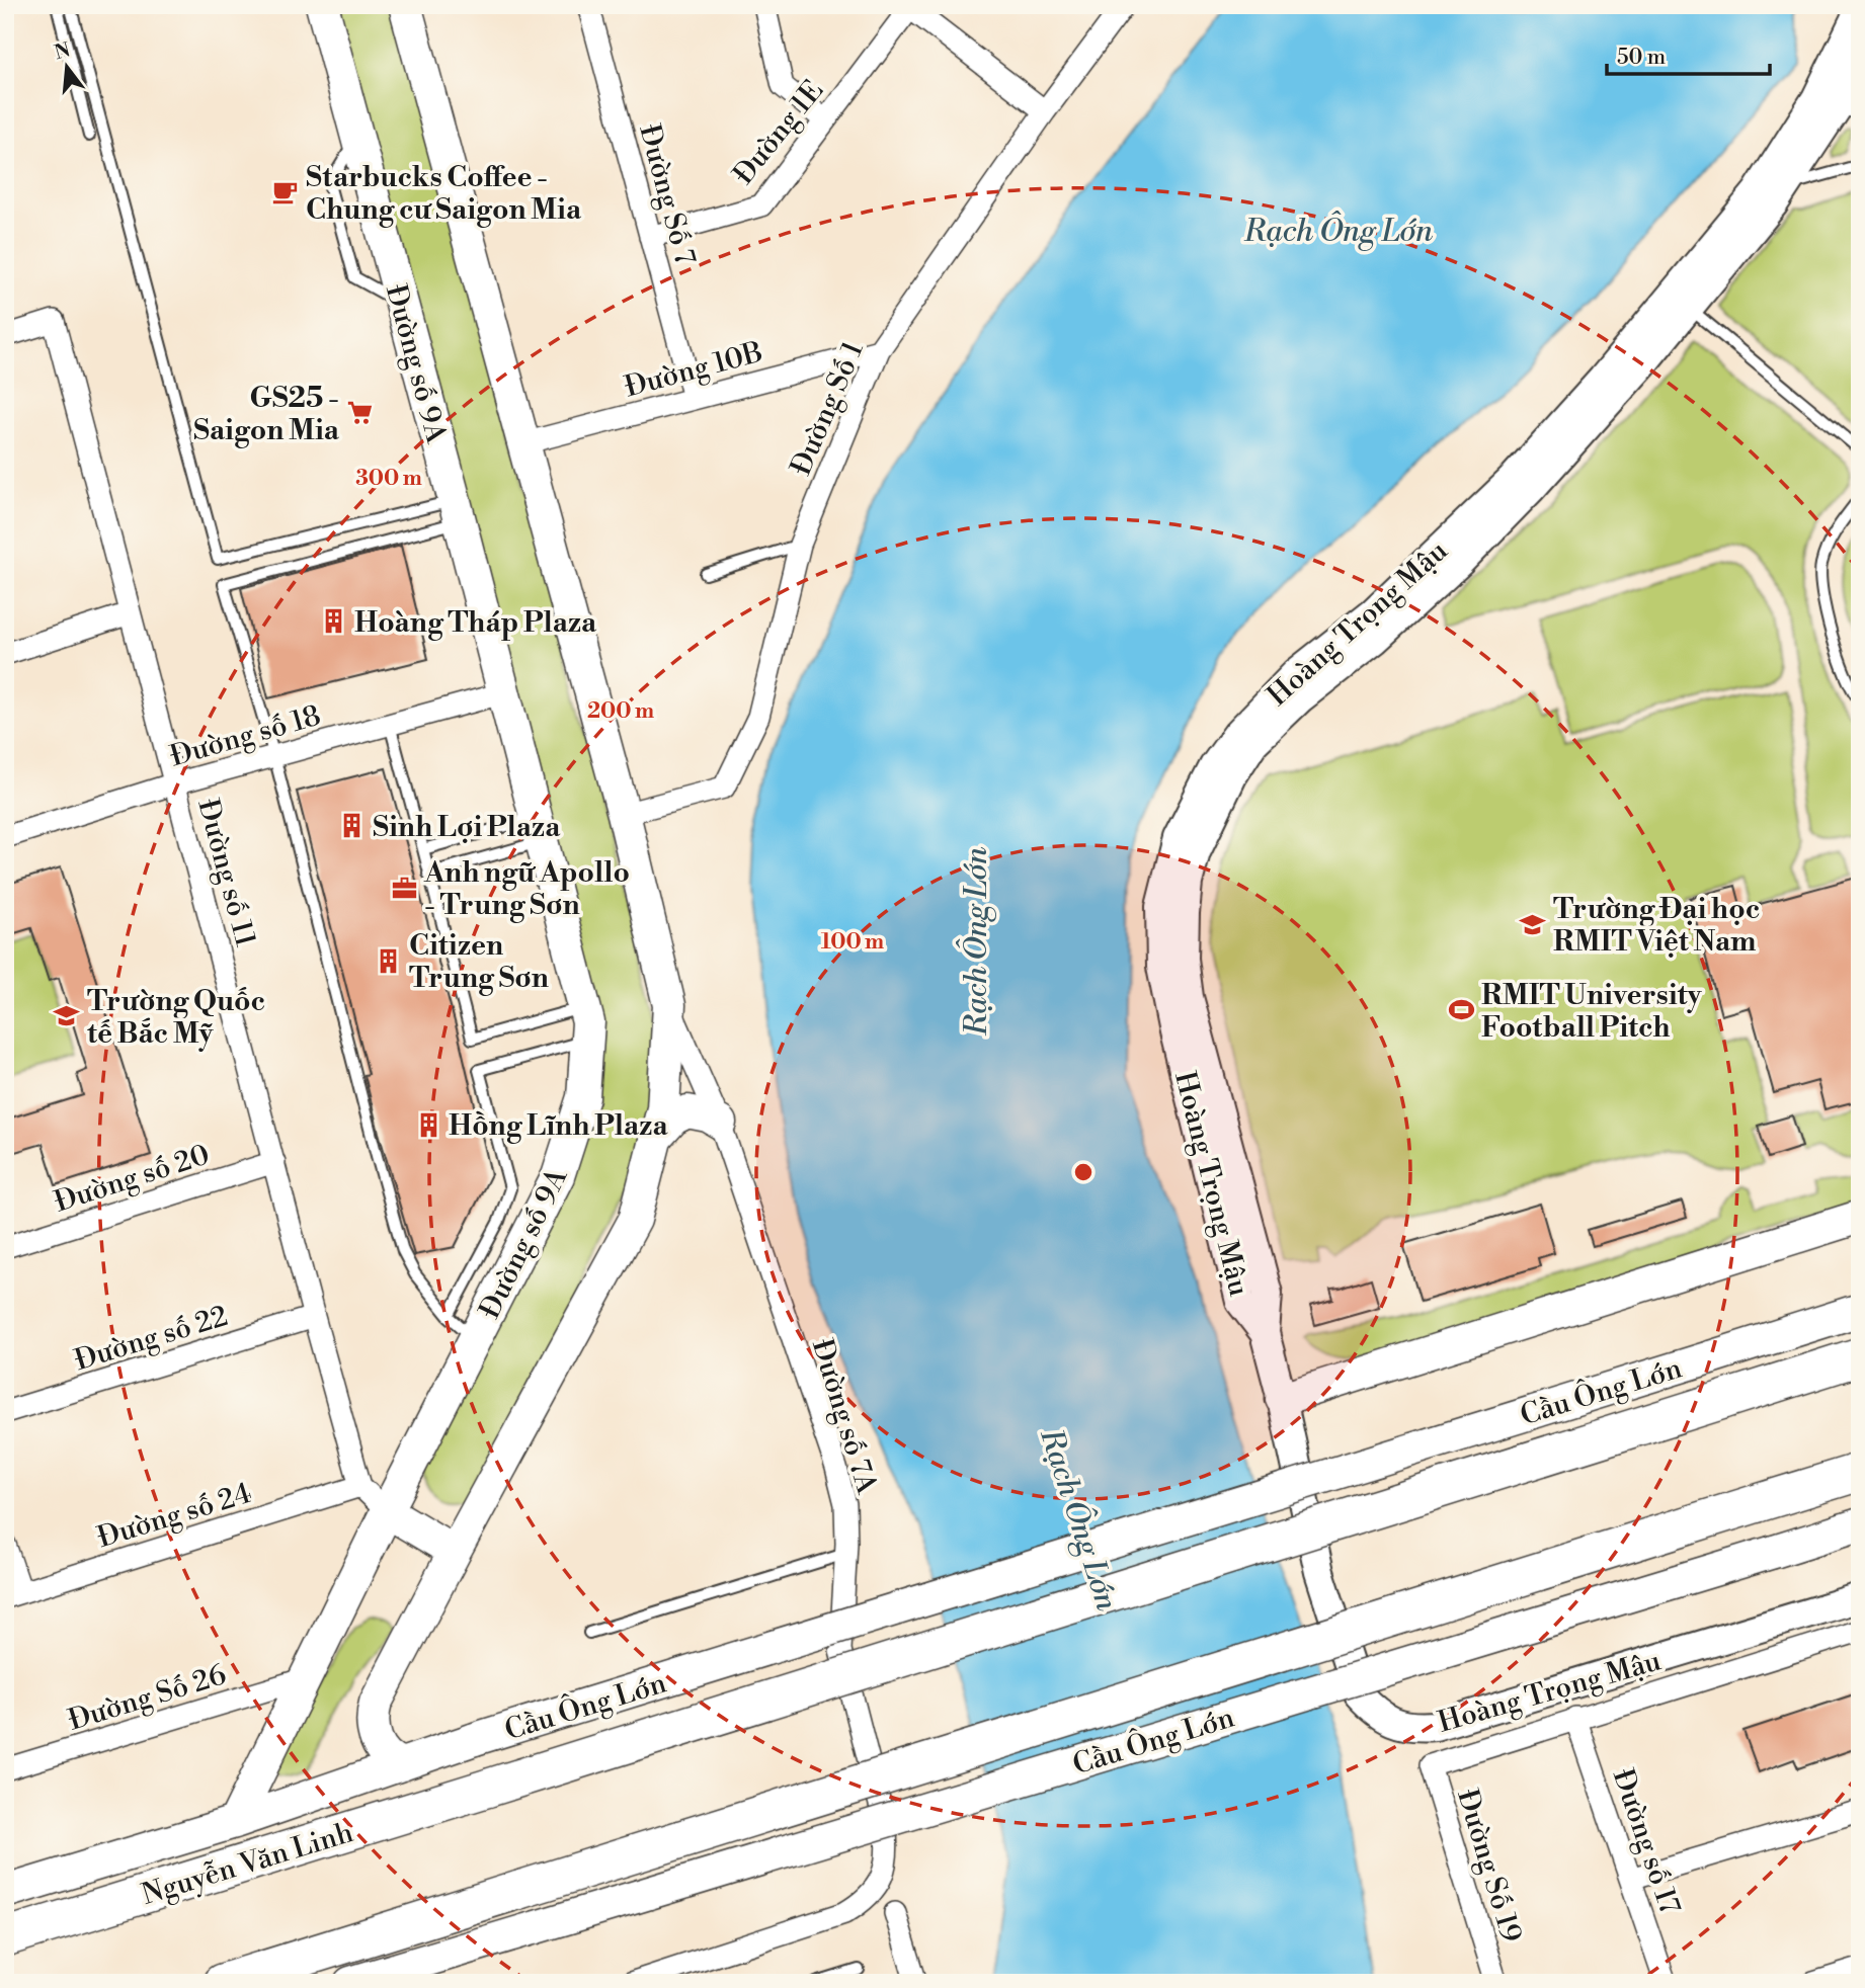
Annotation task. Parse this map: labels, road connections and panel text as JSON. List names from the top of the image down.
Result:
{
  "streets": {
    "highway": ["Cầu Ông Lớn", "Nguyễn Văn Linh"],
    "main road": ["Đường số 9A", "Hoàng Trọng Mậu"],
    "street": [
      "Đường 1E",
      "Đường Số 7",
      "Đường 10B",
      "Đường Số 1",
      "Đường số 18",
      "Đường số 11",
      "Đường số 20",
      "Đường số 22",
      "Đường số 7A",
      "Đường số 24",
      "Đường Số 26",
      "Đường số 17",
      "Đường Số 19"
    ]
  },
  "crossings": [
    ["Đường 1E", "Đường Số 7"],
    ["Đường Số 7", "Đường 10B"],
    ["Đường số 9A", "Đường số 18"],
    ["Đường số 9A", "Đường Số 26"],
    ["Đường số 9A", "Nguyễn Văn Linh"],
    ["Đường 10B", "Đường Số 1"],
    ["Đường số 18", "Đường số 11"],
    ["Đường số 11", "Đường số 20"],
    ["Đường số 11", "Đường số 22"],
    ["Đường số 11", "Đường số 24"],
    ["Cầu Ông Lớn", "Nguyễn Văn Linh"],
    ["Đường số 17", "Đường Số 19"]
  ],
  "water": ["Rạch Ông Lớn"],
  "places": {
    "cafe": ["Starbucks Coffee - Chung cư Saigon Mia"],
    "supermarket": ["GS25 - Saigon Mia"],
    "building": [
      "Hoàng Tháp Plaza",
      "Sinh Lợi Plaza",
      "Citizen Trung Sơn",
      "Hồng Lĩnh Plaza"
    ],
    "office": ["Anh ngữ Apollo - Trung Sơn"],
    "school or university": ["Trường Đại học RMIT Việt Nam", "Trường Quốc tế Bắc Mỹ"],
    "sports": ["RMIT University Football Pitch"]
  },
  "scale_bar": "50 m",
  "north": "top",
  "rings": ["300 m", "200 m", "100 m"]
}
